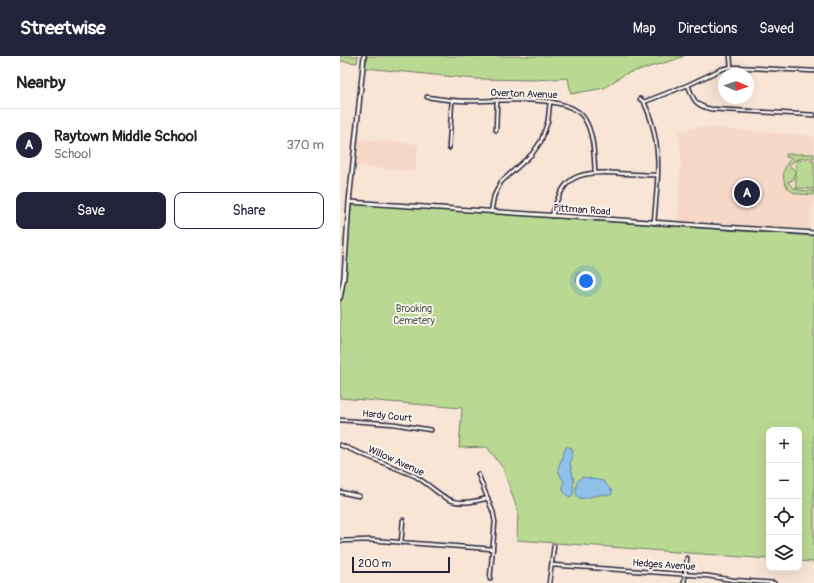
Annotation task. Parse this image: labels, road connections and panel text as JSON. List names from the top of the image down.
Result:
{
  "streets": {
    "street": [
      "Overton Avenue",
      "Pittman Road",
      "Hardy Court",
      "Willow Avenue",
      "Hedges Avenue"
    ]
  },
  "parks": ["Brooking Cemetery"],
  "scale_bar": "200 m",
  "north": "right",
  "page": {
    "header": "Streetwise",
    "nav": ["Map", "Directions", "Saved"],
    "heading": "Nearby",
    "list": [
      {
        "mark": "A",
        "name": "Raytown Middle School",
        "note": "School",
        "value": "370 m"
      }
    ],
    "pins": "A",
    "buttons": ["Save", "Share"],
    "map_buttons": ["+", "−"],
    "scale": "200 m"
  }
}
